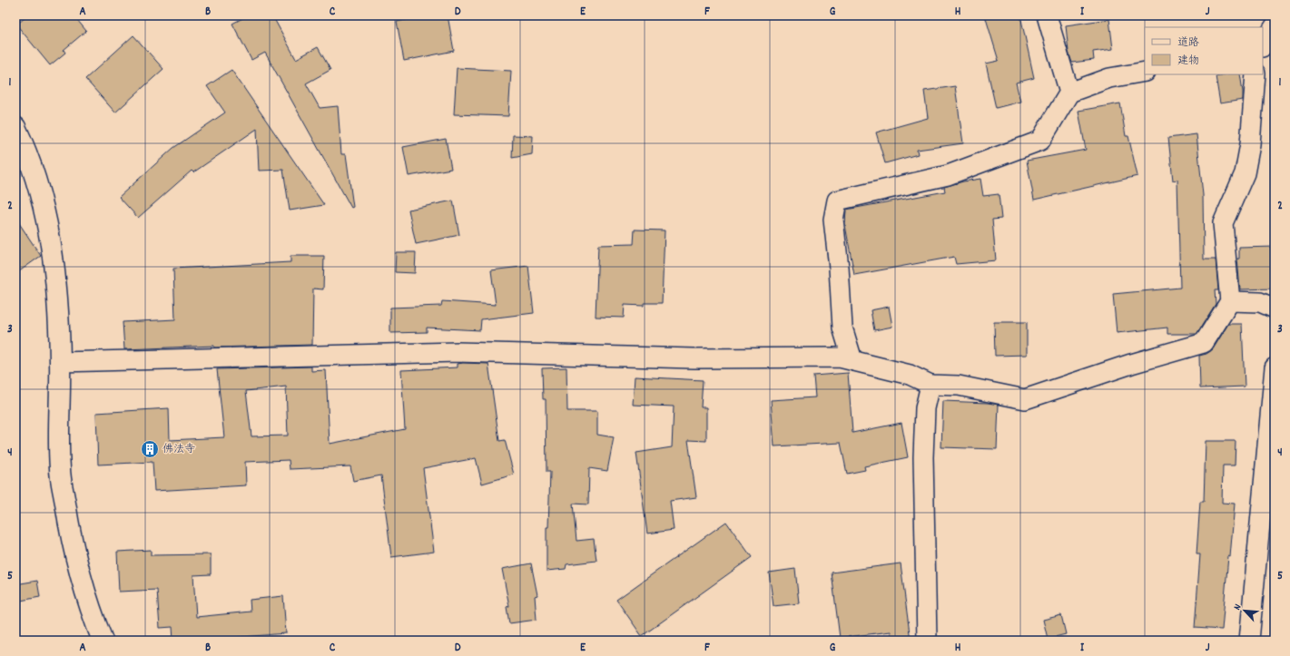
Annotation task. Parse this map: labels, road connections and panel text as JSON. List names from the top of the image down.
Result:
{
  "places": {
    "building": ["佛法寺"]
  },
  "legend": ["道路", "建物"],
  "north": "top left",
  "grid": {
    "columns": [
      "A",
      "B",
      "C",
      "D",
      "E",
      "F",
      "G",
      "H",
      "I",
      "J"
    ],
    "rows": [
      "1",
      "2",
      "3",
      "4",
      "5"
    ]
  }
}
